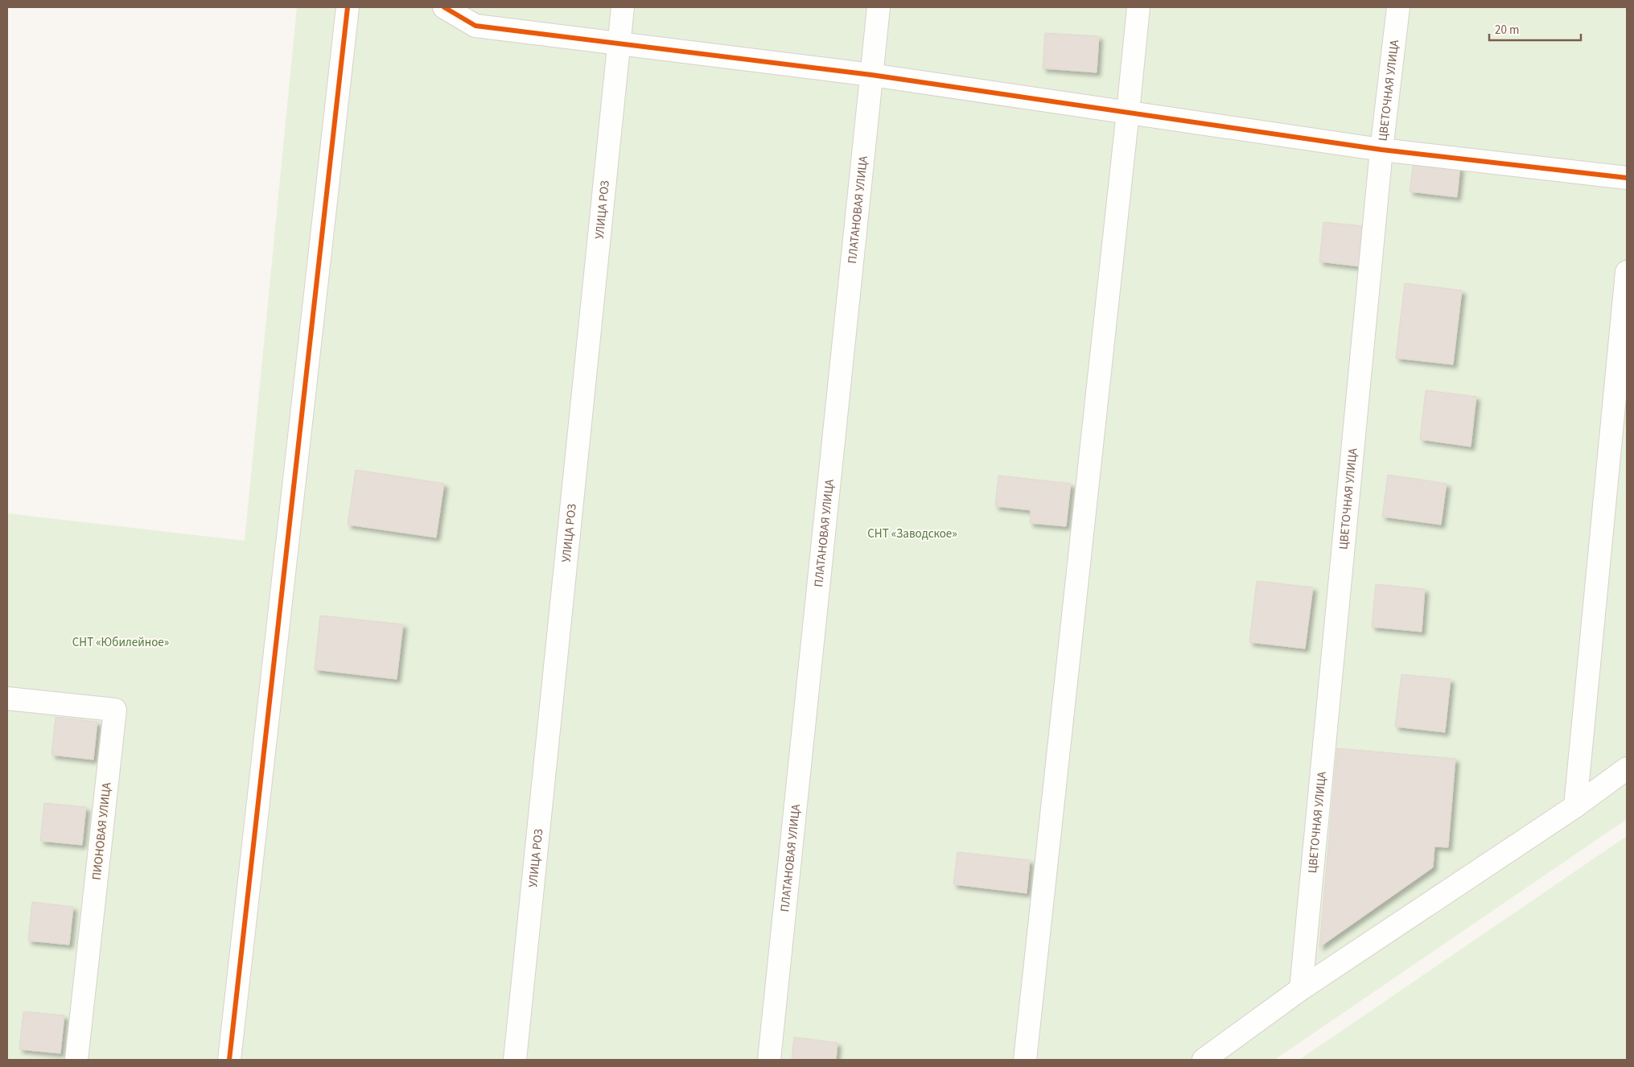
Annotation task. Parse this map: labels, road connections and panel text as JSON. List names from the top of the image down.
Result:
{
  "streets": {
    "street": [
      "ЦВЕТОЧНАЯ УЛИЦА",
      "УЛИЦА РОЗ",
      "ПЛАТАНОВАЯ УЛИЦА",
      "ПИОНОВАЯ УЛИЦА"
    ]
  },
  "parks": ["СНТ «Заводское»", "СНТ «Юбилейное»"],
  "scale_bar": "20 m"
}
